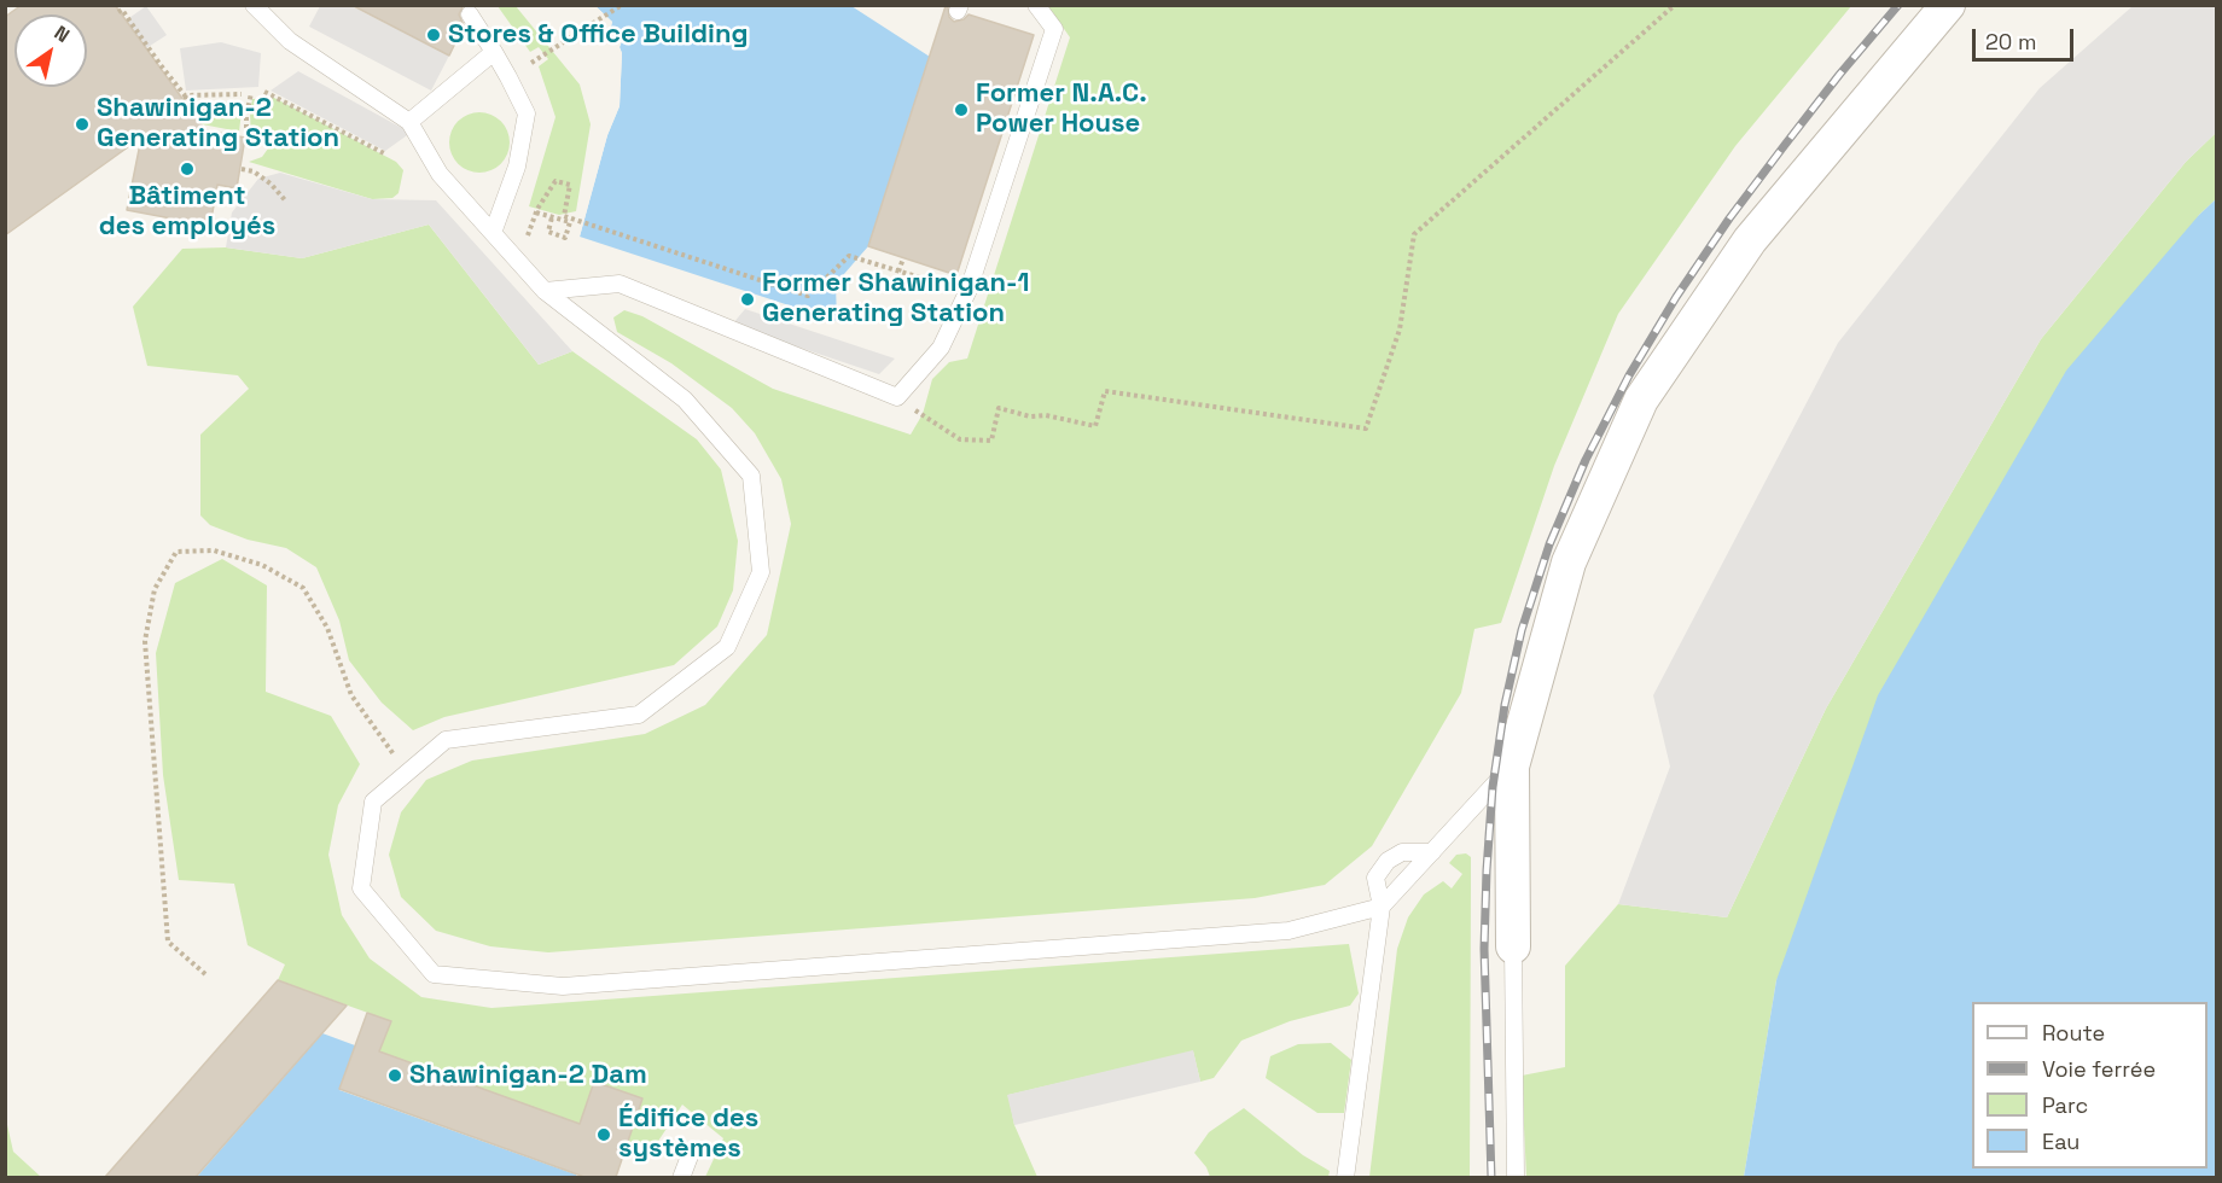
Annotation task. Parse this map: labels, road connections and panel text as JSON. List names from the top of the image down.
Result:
{
  "places": [
    "Stores & Office Building",
    "Former N.A.C. Power House",
    "Shawinigan-2 Generating Station",
    "Bâtiment des employés",
    "Former Shawinigan-1 Generating Station",
    "Shawinigan-2 Dam",
    "Édifice des systèmes"
  ],
  "legend": [
    "Route",
    "Voie ferrée",
    "Parc",
    "Eau"
  ],
  "scale_bar": "20 m",
  "north": "top right"
}
